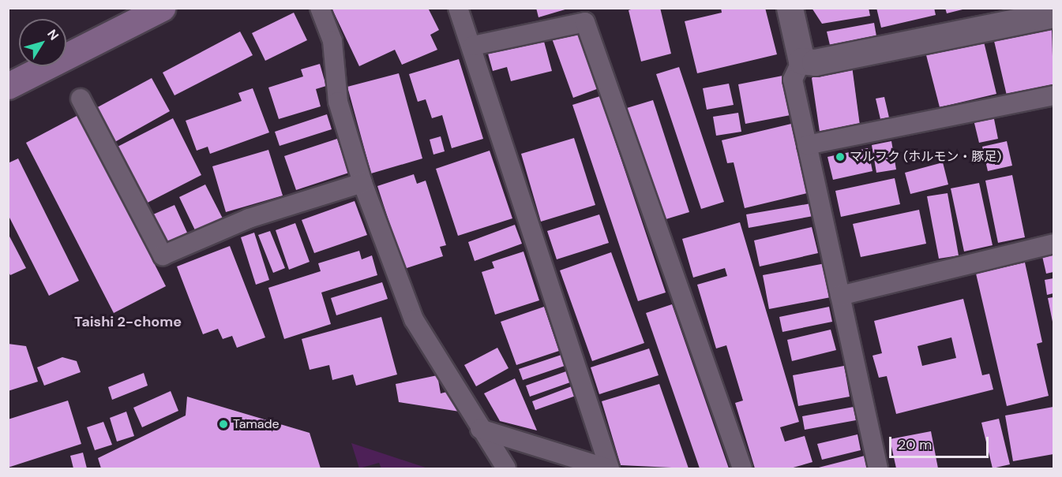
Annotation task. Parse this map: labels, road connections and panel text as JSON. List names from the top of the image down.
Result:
{
  "districts": ["Taishi 2-chome"],
  "places": ["マルフク (ホルモン・豚足)", "Tamade"],
  "scale_bar": "20 m",
  "north": "top right"
}
